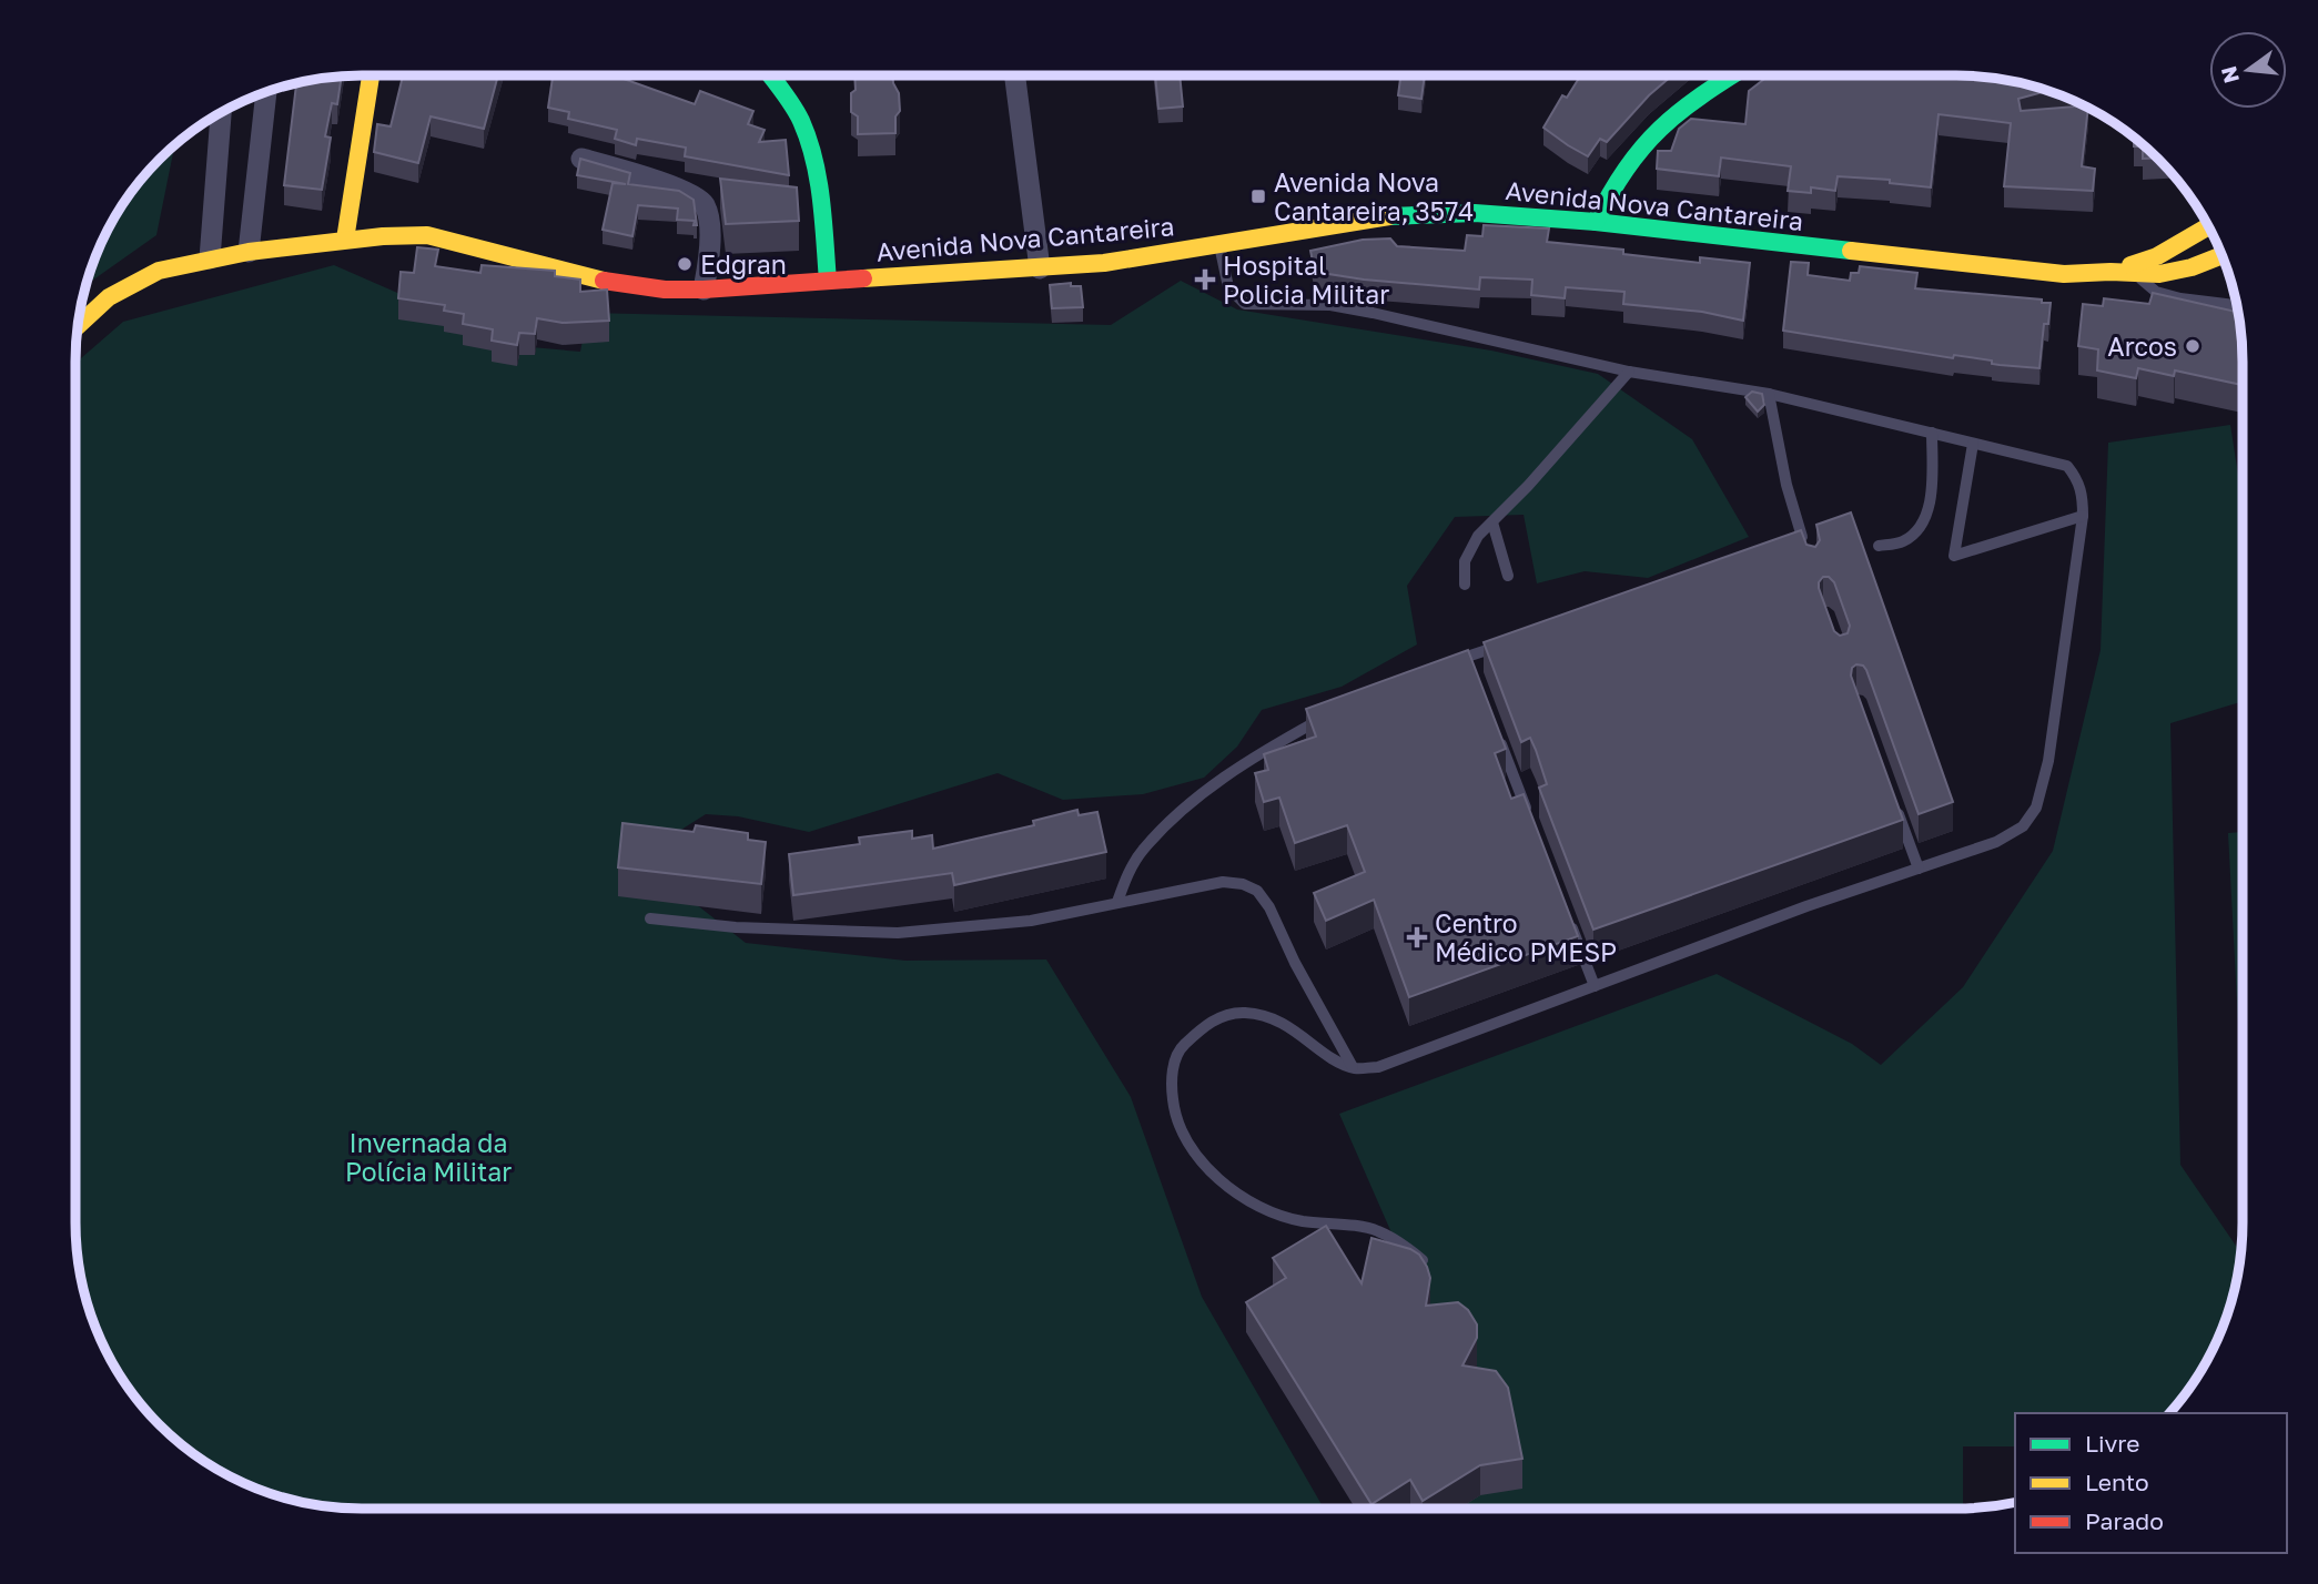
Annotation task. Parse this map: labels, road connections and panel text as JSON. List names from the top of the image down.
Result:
{
  "streets": {
    "main road": ["Avenida Nova Cantareira"]
  },
  "parks": ["Invernada da Polícia Militar"],
  "places": {
    "transit": ["Avenida Nova Cantareira, 3574"],
    "other": ["Edgran", "Arcos"],
    "health": ["Hospital Policia Militar", "Centro Médico PMESP"]
  },
  "legend": ["Livre", "Lento", "Parado"],
  "north": "left"
}
